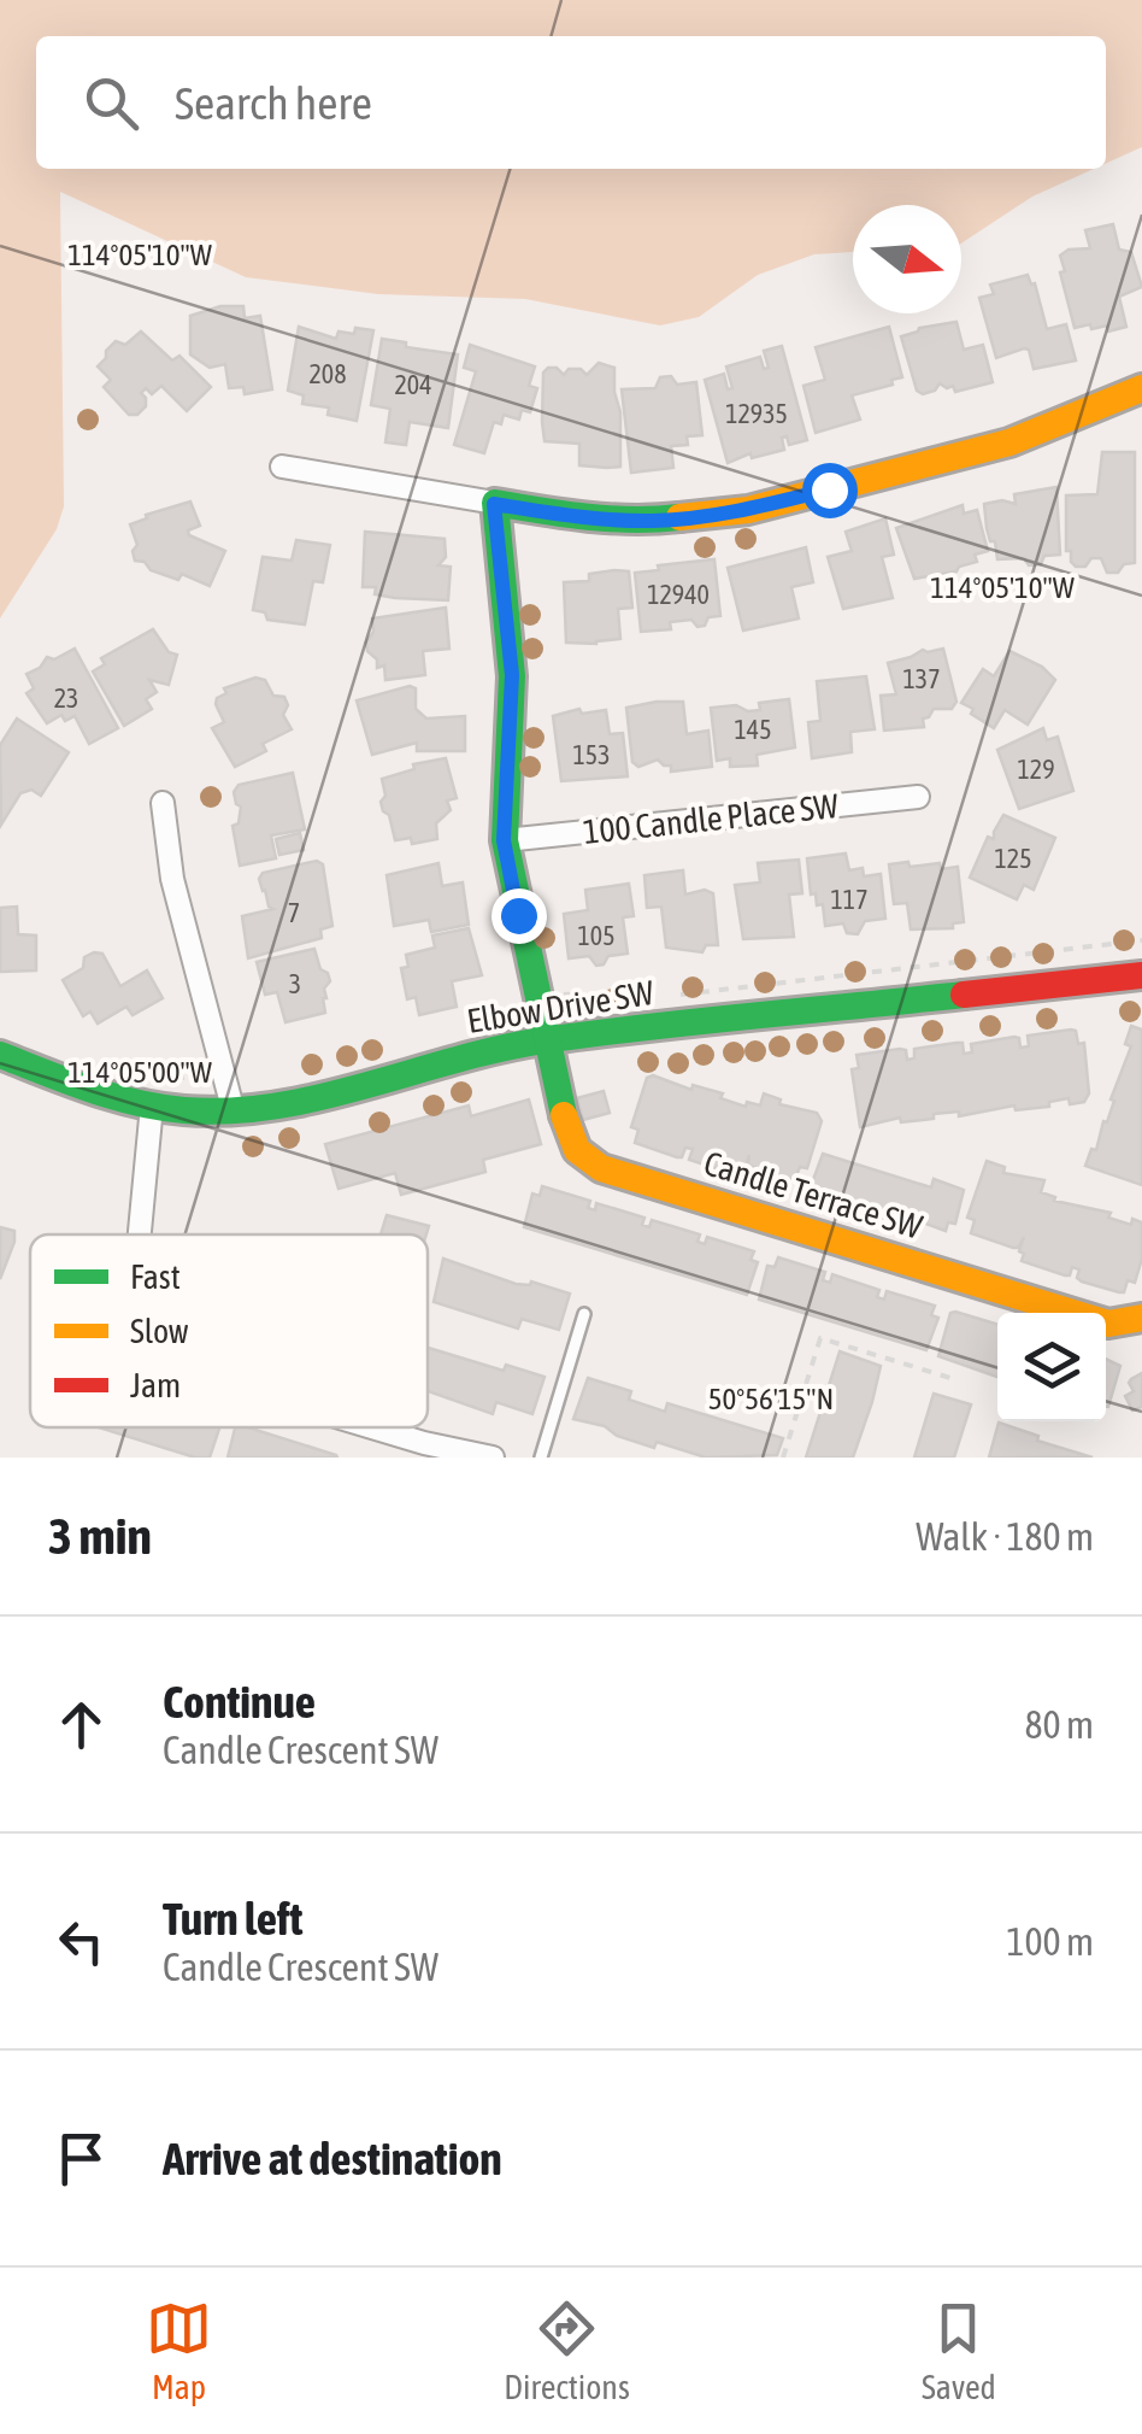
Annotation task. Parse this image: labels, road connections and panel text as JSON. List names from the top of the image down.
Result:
{
  "streets": {
    "street": ["100 Candle Place SW", "Elbow Drive SW", "Candle Terrace SW"]
  },
  "crossings": [
    ["100 Candle Place SW", "Candle Terrace SW"],
    ["Elbow Drive SW", "Candle Terrace SW"]
  ],
  "house_numbers": [
    "208",
    "204",
    "12935",
    "12940",
    "137",
    "23",
    "145",
    "153",
    "129",
    "125",
    "117",
    "7",
    "105",
    "3"
  ],
  "legend": ["Fast", "Slow", "Jam"],
  "north": "right",
  "page": {
    "search": "Search here",
    "heading": ["3 min", "Walk · 180 m"],
    "list": [
      ["Continue", "Candle Crescent SW", "80 m"],
      ["Turn left", "Candle Crescent SW", "100 m"],
      "Arrive at destination"
    ],
    "nav": ["Map", "Directions", "Saved"]
  },
  "coordinates": ["114°05'10\"W", "114°05'00\"W", "50°56'15\"N"]
}
